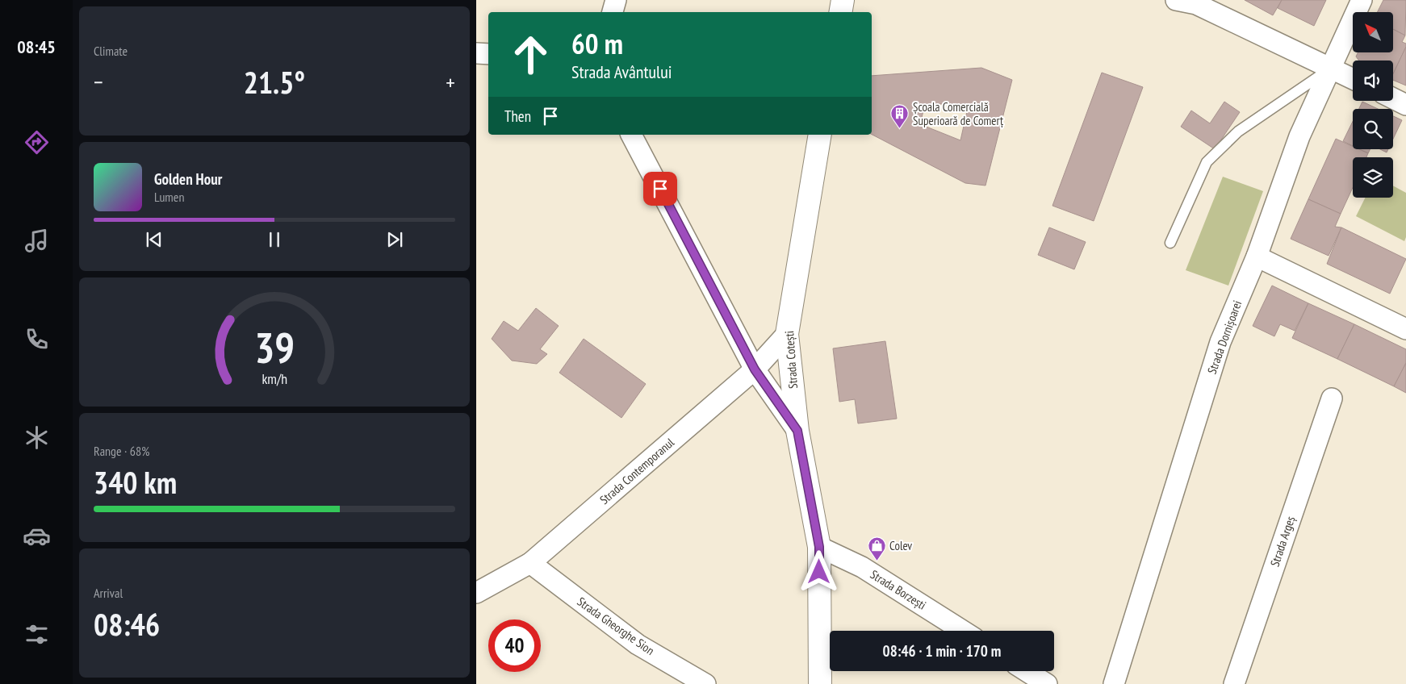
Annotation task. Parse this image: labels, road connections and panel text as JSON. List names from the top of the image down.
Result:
{
  "streets": {
    "street": [
      "Strada Dornișoarei",
      "Strada Cotești",
      "Strada Contemporanul",
      "Strada Argeș",
      "Strada Borzești",
      "Strada Gheorghe Sion"
    ]
  },
  "crossings": [
    ["Strada Cotești", "Strada Contemporanul"],
    ["Strada Cotești", "Strada Borzești"],
    ["Strada Contemporanul", "Strada Gheorghe Sion"]
  ],
  "places": {
    "building": ["Școala Comercială Superioară de Comerț"],
    "shop": ["Colev"]
  },
  "north": "top left",
  "page": {
    "tabs": "08:45",
    "tile": [
      "Climate",
      ["Range · 68%", "340 km"],
      ["Arrival", "08:46"]
    ],
    "turn": ["60 m", "Strada Avântului"],
    "heat": ["−", "21.5°", "+"],
    "then": "Then",
    "song": ["Golden Hour", "Lumen"],
    "limit": "40",
    "trip": "08:46 · 1 min · 170 m",
    "gauge": ["39", "km/h"]
  }
}
